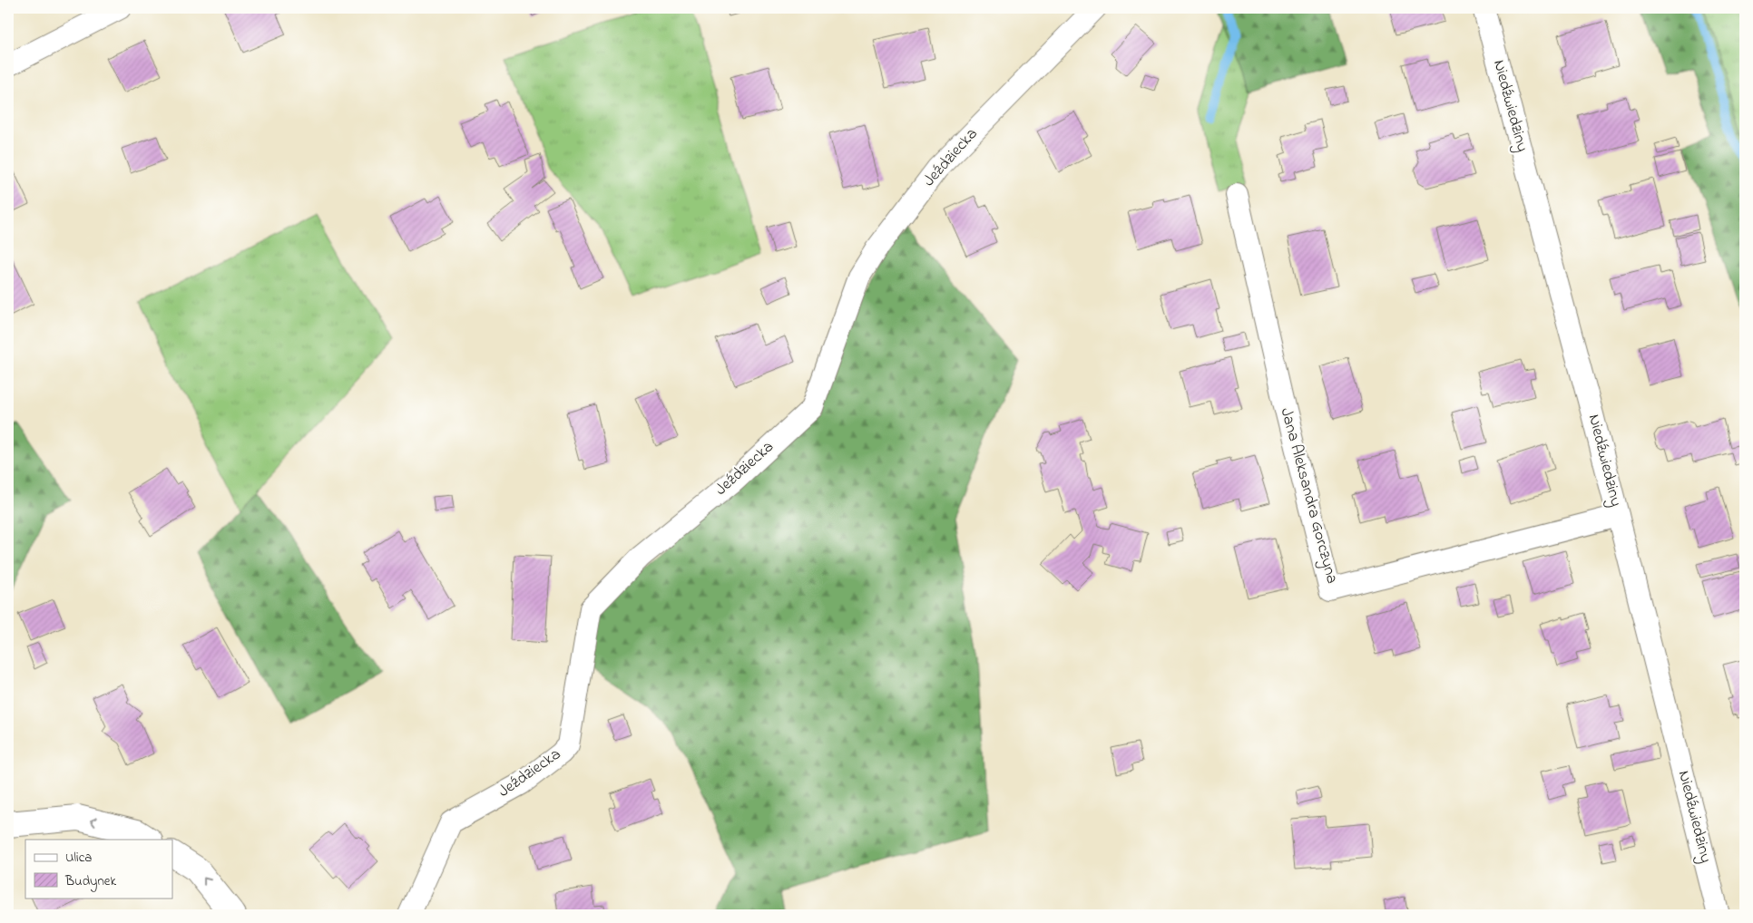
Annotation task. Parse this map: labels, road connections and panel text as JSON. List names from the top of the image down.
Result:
{
  "streets": {
    "street": ["Niedźwiedziny", "Jeździecka", "Jana Aleksandra Gorczyna"]
  },
  "crossings": [
    ["Niedźwiedziny", "Jana Aleksandra Gorczyna"]
  ],
  "legend": ["Ulica", "Budynek"]
}
